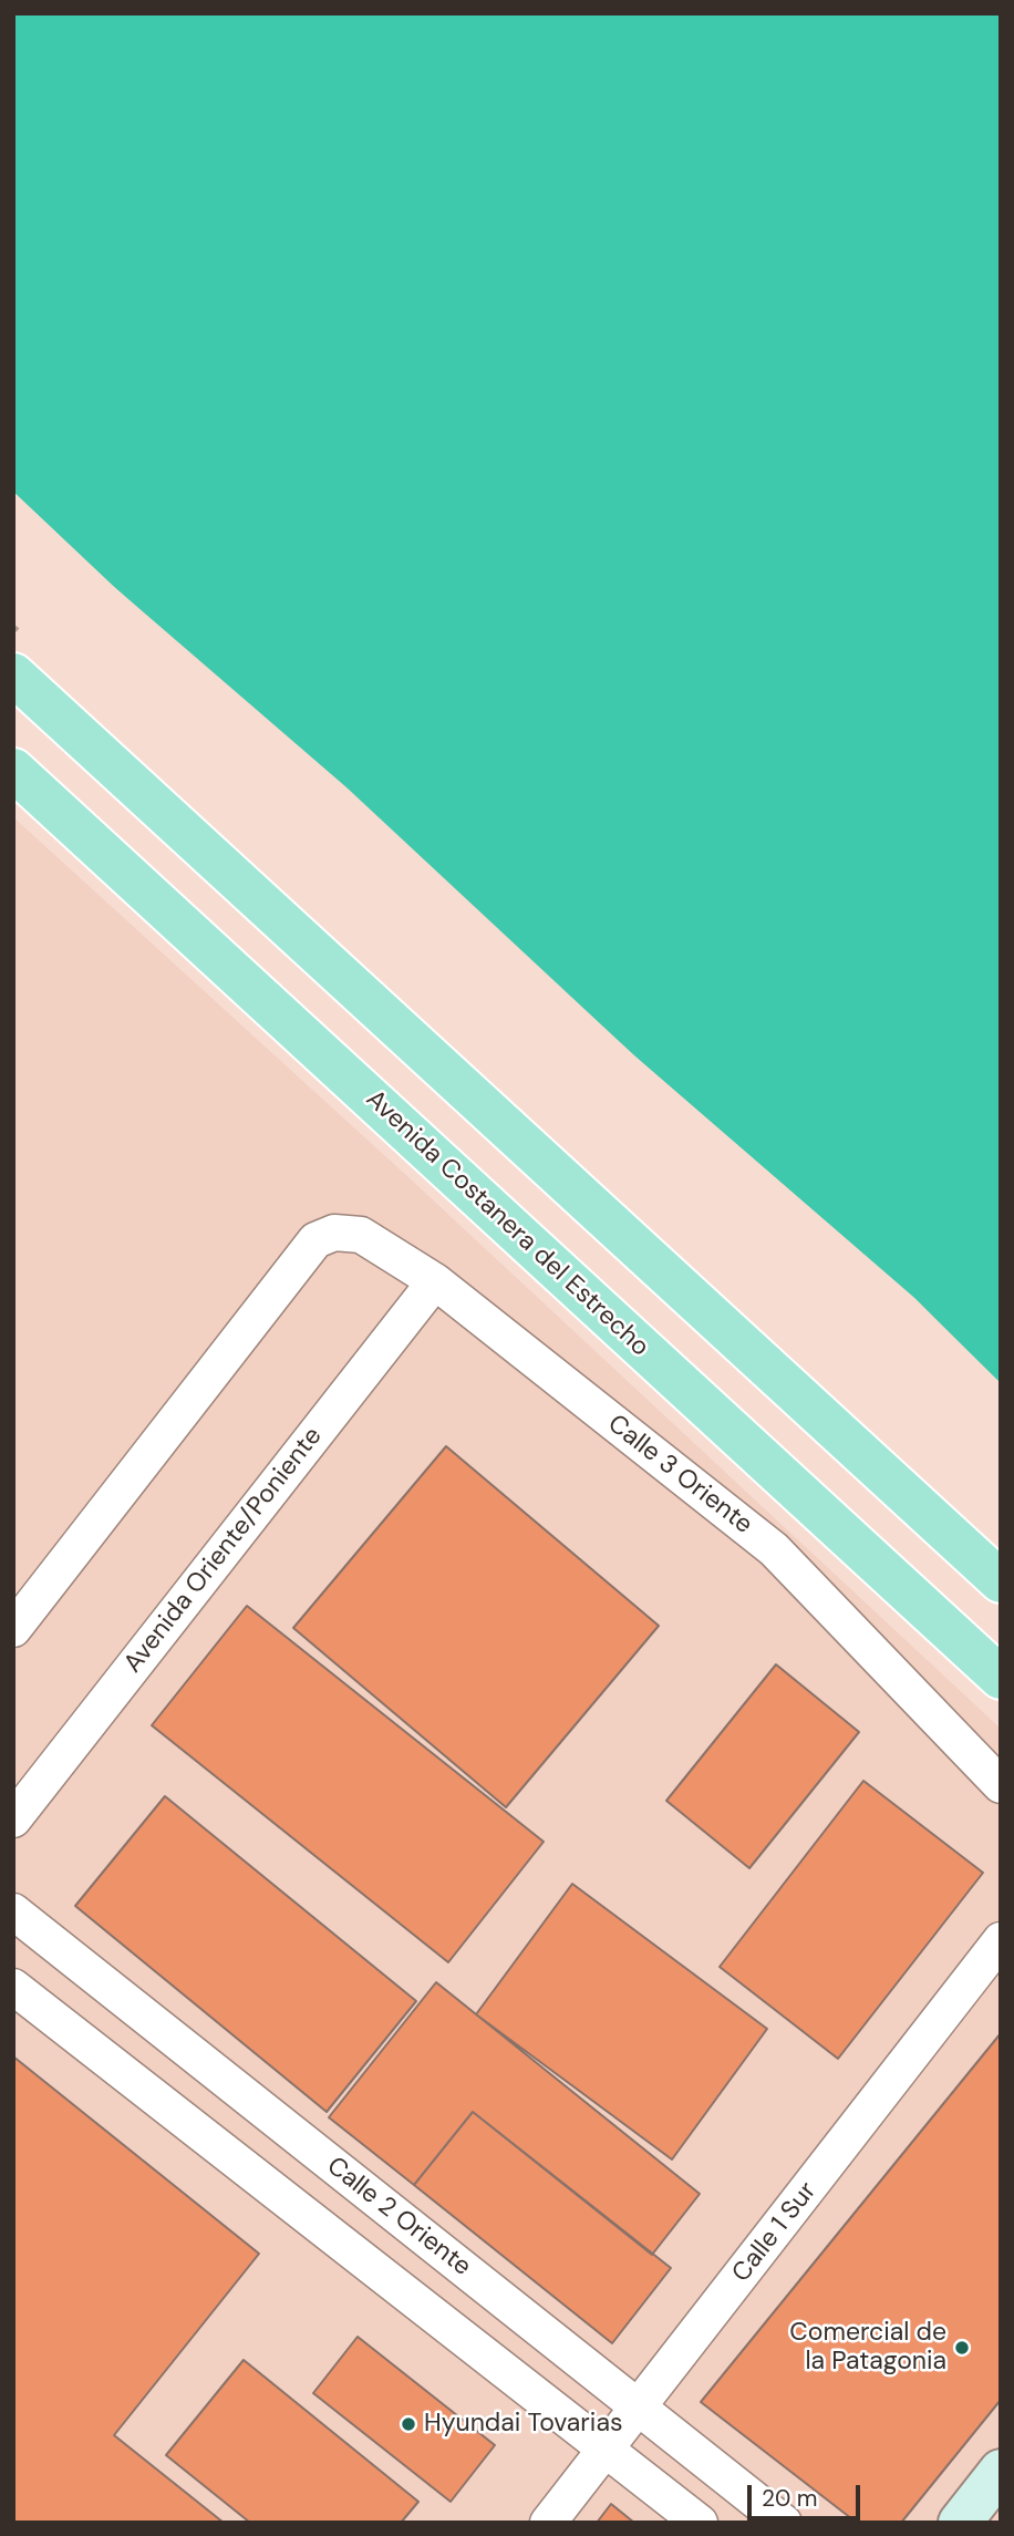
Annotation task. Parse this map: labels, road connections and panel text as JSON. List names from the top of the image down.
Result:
{
  "streets": {
    "main road": ["Avenida Costanera del Estrecho"],
    "street": [
      "Calle 3 Oriente",
      "Avenida Oriente/Poniente",
      "Calle 2 Oriente",
      "Calle 1 Sur"
    ]
  },
  "crossings": [
    ["Calle 3 Oriente", "Avenida Oriente/Poniente"],
    ["Calle 2 Oriente", "Calle 1 Sur"]
  ],
  "places": ["Comercial de la Patagonia", "Hyundai Tovarias"],
  "scale_bar": "20 m"
}
